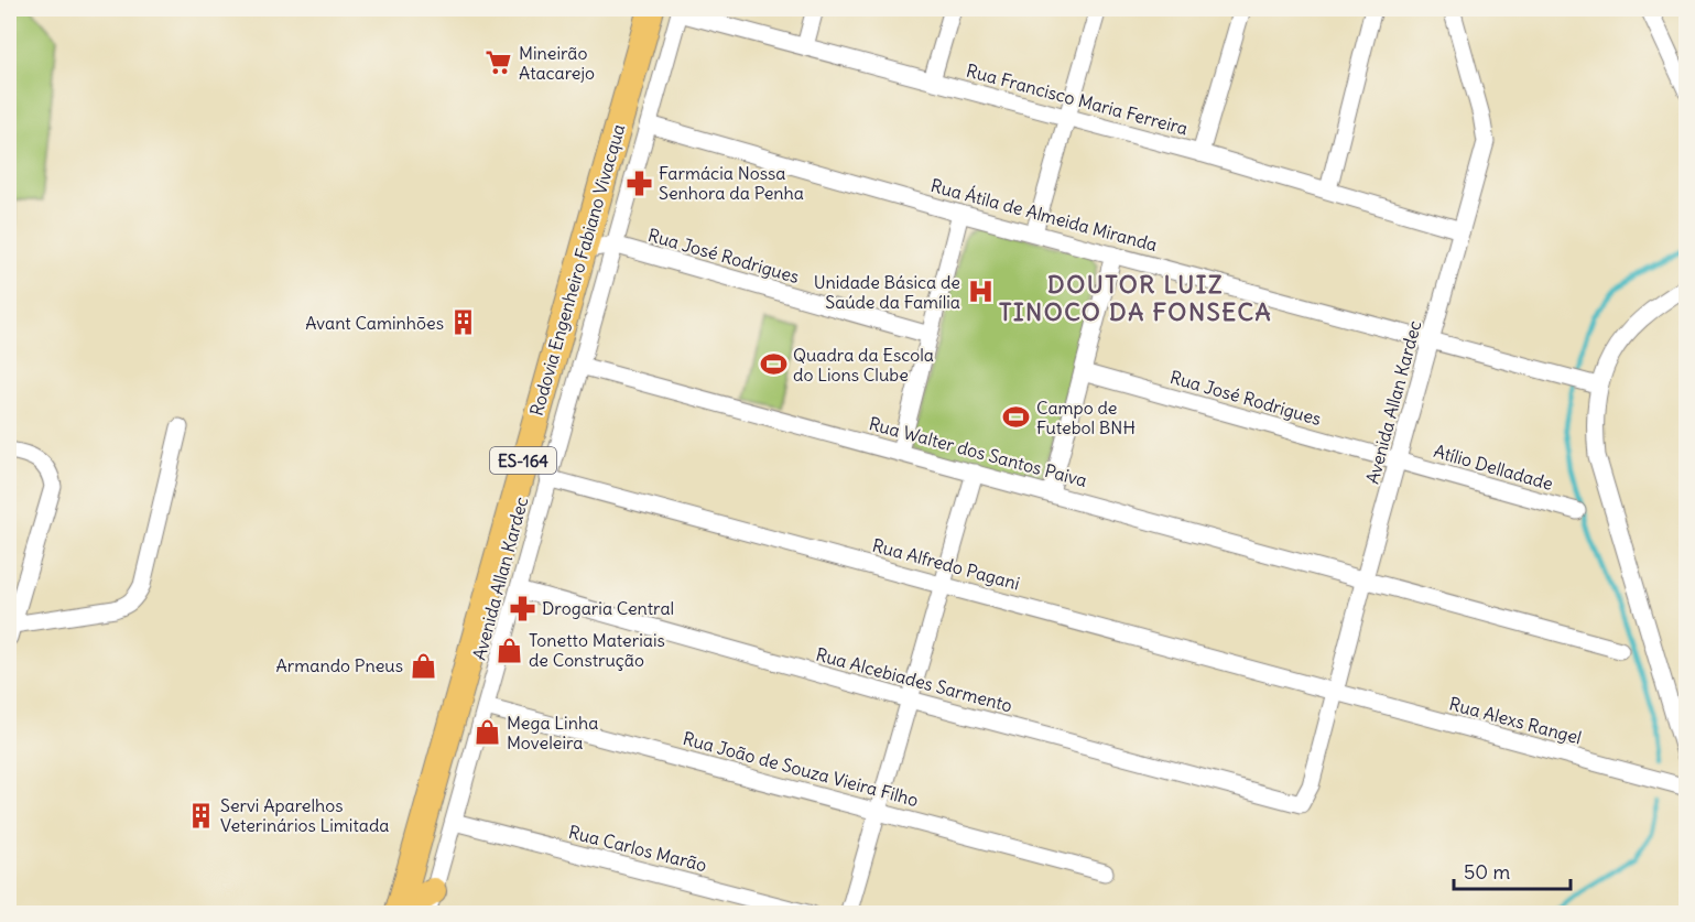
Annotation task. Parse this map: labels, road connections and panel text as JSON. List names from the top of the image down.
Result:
{
  "streets": {
    "highway": ["Rodovia Engenheiro Fabiano Vivacqua", "ES-164"],
    "street": [
      "Rua Francisco Maria Ferreira",
      "Rua Átila de Almeida Miranda",
      "Rua José Rodrigues",
      "Avenida Allan Kardec",
      "Rua Walter dos Santos Paiva",
      "Atílio Delladade",
      "Rua Alfredo Pagani",
      "Rua Alcebiades Sarmento",
      "Rua Alexs Rangel",
      "Rua João de Souza Vieira Filho",
      "Rua Carlos Marão"
    ]
  },
  "crossings": [
    ["Rua Francisco Maria Ferreira", "Avenida Allan Kardec"],
    ["Rua Átila de Almeida Miranda", "Avenida Allan Kardec"],
    ["Rua José Rodrigues", "Rodovia Engenheiro Fabiano Vivacqua"],
    ["Rua José Rodrigues", "Avenida Allan Kardec"],
    ["Rua José Rodrigues", "Atílio Delladade"],
    ["Avenida Allan Kardec", "Rua Walter dos Santos Paiva"],
    ["Avenida Allan Kardec", "Atílio Delladade"],
    ["Avenida Allan Kardec", "Rua Alfredo Pagani"],
    ["Avenida Allan Kardec", "Rua Alcebiades Sarmento"],
    ["Avenida Allan Kardec", "Rua Alexs Rangel"],
    ["Avenida Allan Kardec", "Rua João de Souza Vieira Filho"],
    ["Avenida Allan Kardec", "Rua Carlos Marão"],
    ["Rua Alfredo Pagani", "Rua Alexs Rangel"]
  ],
  "districts": ["DOUTOR LUIZ TINOCO DA FONSECA"],
  "places": {
    "supermarket": ["Mineirão Atacarejo"],
    "pharmacy": ["Farmácia Nossa Senhora da Penha", "Drogaria Central"],
    "hospital": ["Unidade Básica de Saúde da Família"],
    "building": ["Avant Caminhões", "Servi Aparelhos Veterinários Limitada"],
    "sports": ["Quadra da Escola do Lions Clube", "Campo de Futebol BNH"],
    "shop": ["Tonetto Materiais de Construção", "Armando Pneus", "Mega Linha Moveleira"]
  },
  "scale_bar": "50 m"
}
